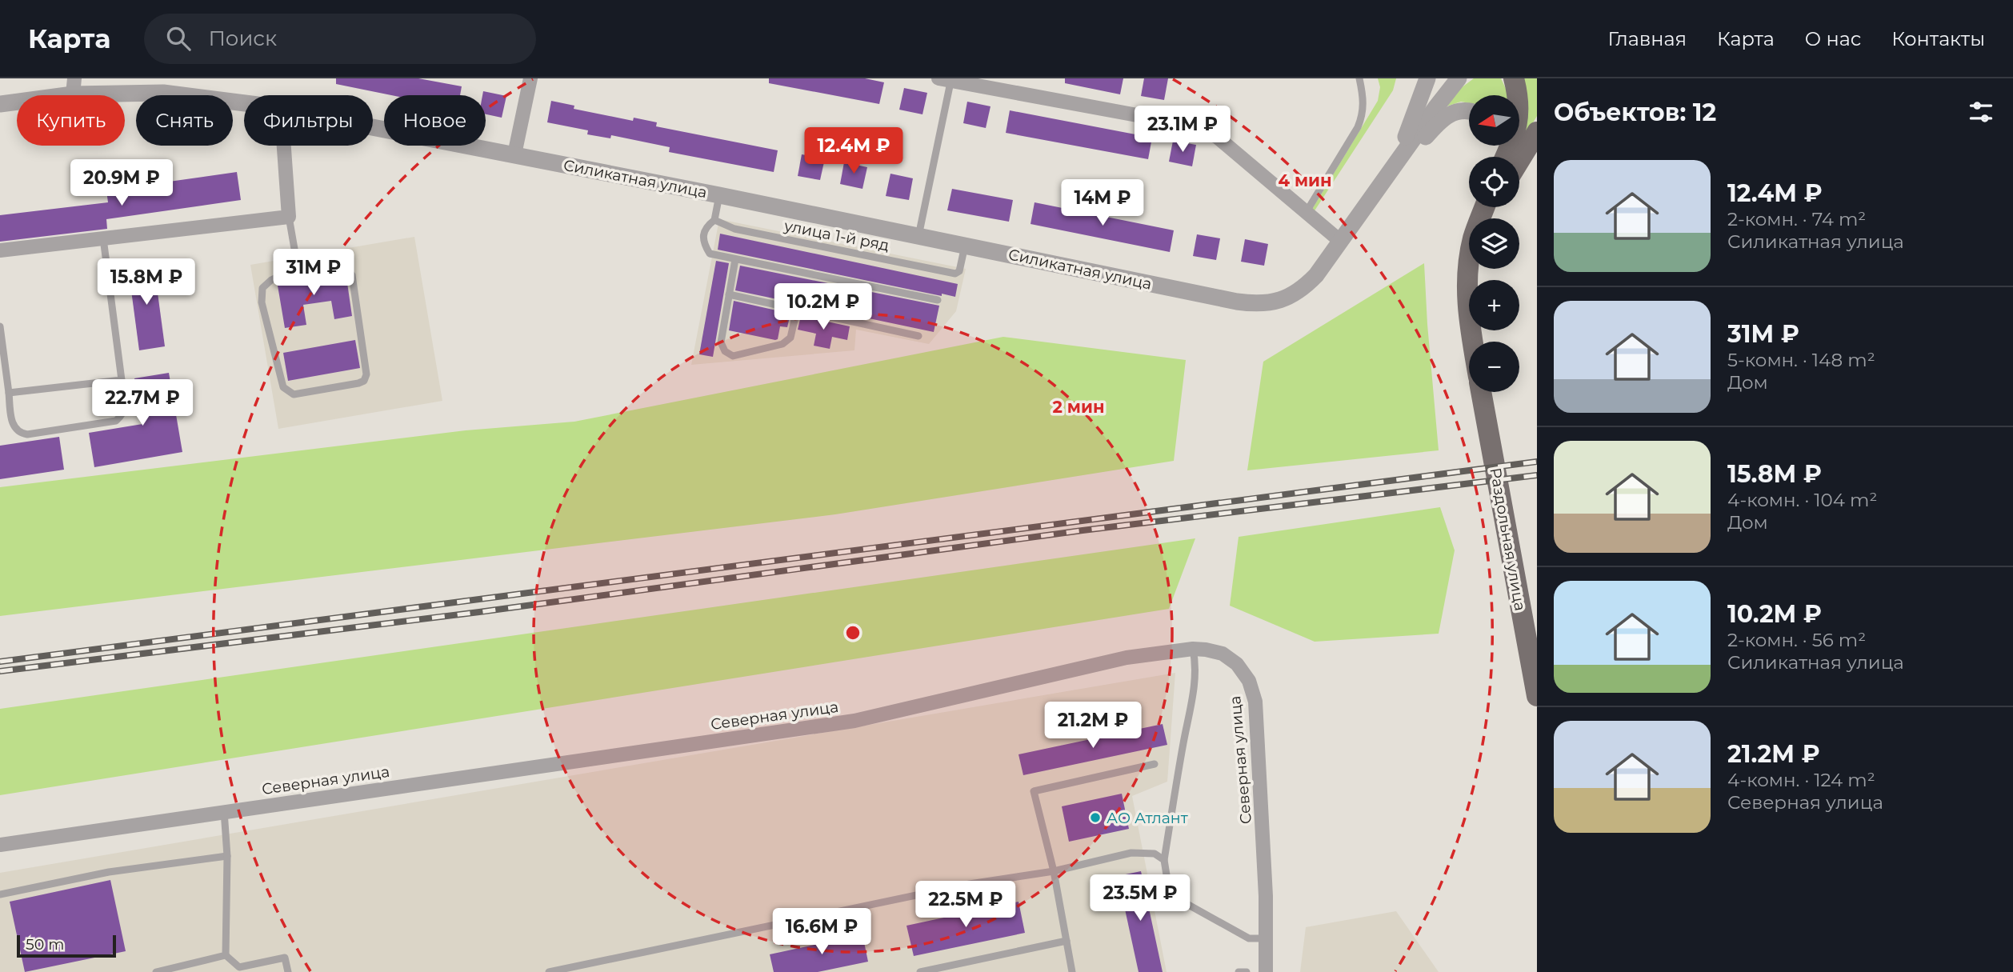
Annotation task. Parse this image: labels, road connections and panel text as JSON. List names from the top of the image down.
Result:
{
  "streets": {
    "main road": ["Раздольная улица"],
    "street": ["Силикатная улица", "Северная улица"],
    "lane": ["улица 1-й ряд"]
  },
  "crossings": [
    ["Силикатная улица", "улица 1-й ряд"]
  ],
  "places": ["АО Атлант"],
  "scale_bar": "50 m",
  "north": "left",
  "page": {
    "header": "Карта",
    "search": "Поиск",
    "nav": [
      "Главная",
      "Карта",
      "О нас",
      "Контакты"
    ],
    "heading": "Объектов: 12",
    "map_buttons": ["+", "−"],
    "chip": [
      "Купить",
      "Снять",
      "Фильтры",
      "Новое"
    ],
    "price": [
      "23.1M ₽",
      "12.4M ₽",
      "20.9M ₽",
      "14M ₽",
      "31M ₽",
      "15.8M ₽",
      "10.2M ₽",
      "22.7M ₽",
      "21.2M ₽",
      "23.5M ₽",
      "22.5M ₽",
      "16.6M ₽"
    ],
    "list": [
      {
        "name": "12.4M ₽",
        "note": "2-комн. · 74 m² · Силикатная улица"
      },
      {
        "name": "31M ₽",
        "note": "5-комн. · 148 m² · Дом"
      },
      {
        "name": "15.8M ₽",
        "note": "4-комн. · 104 m² · Дом"
      },
      {
        "name": "10.2M ₽",
        "note": "2-комн. · 56 m² · Силикатная улица"
      },
      {
        "name": "21.2M ₽",
        "note": "4-комн. · 124 m² · Северная улица"
      }
    ],
    "scale": "50 m"
  },
  "rings": ["4 мин", "2 мин"]
}
